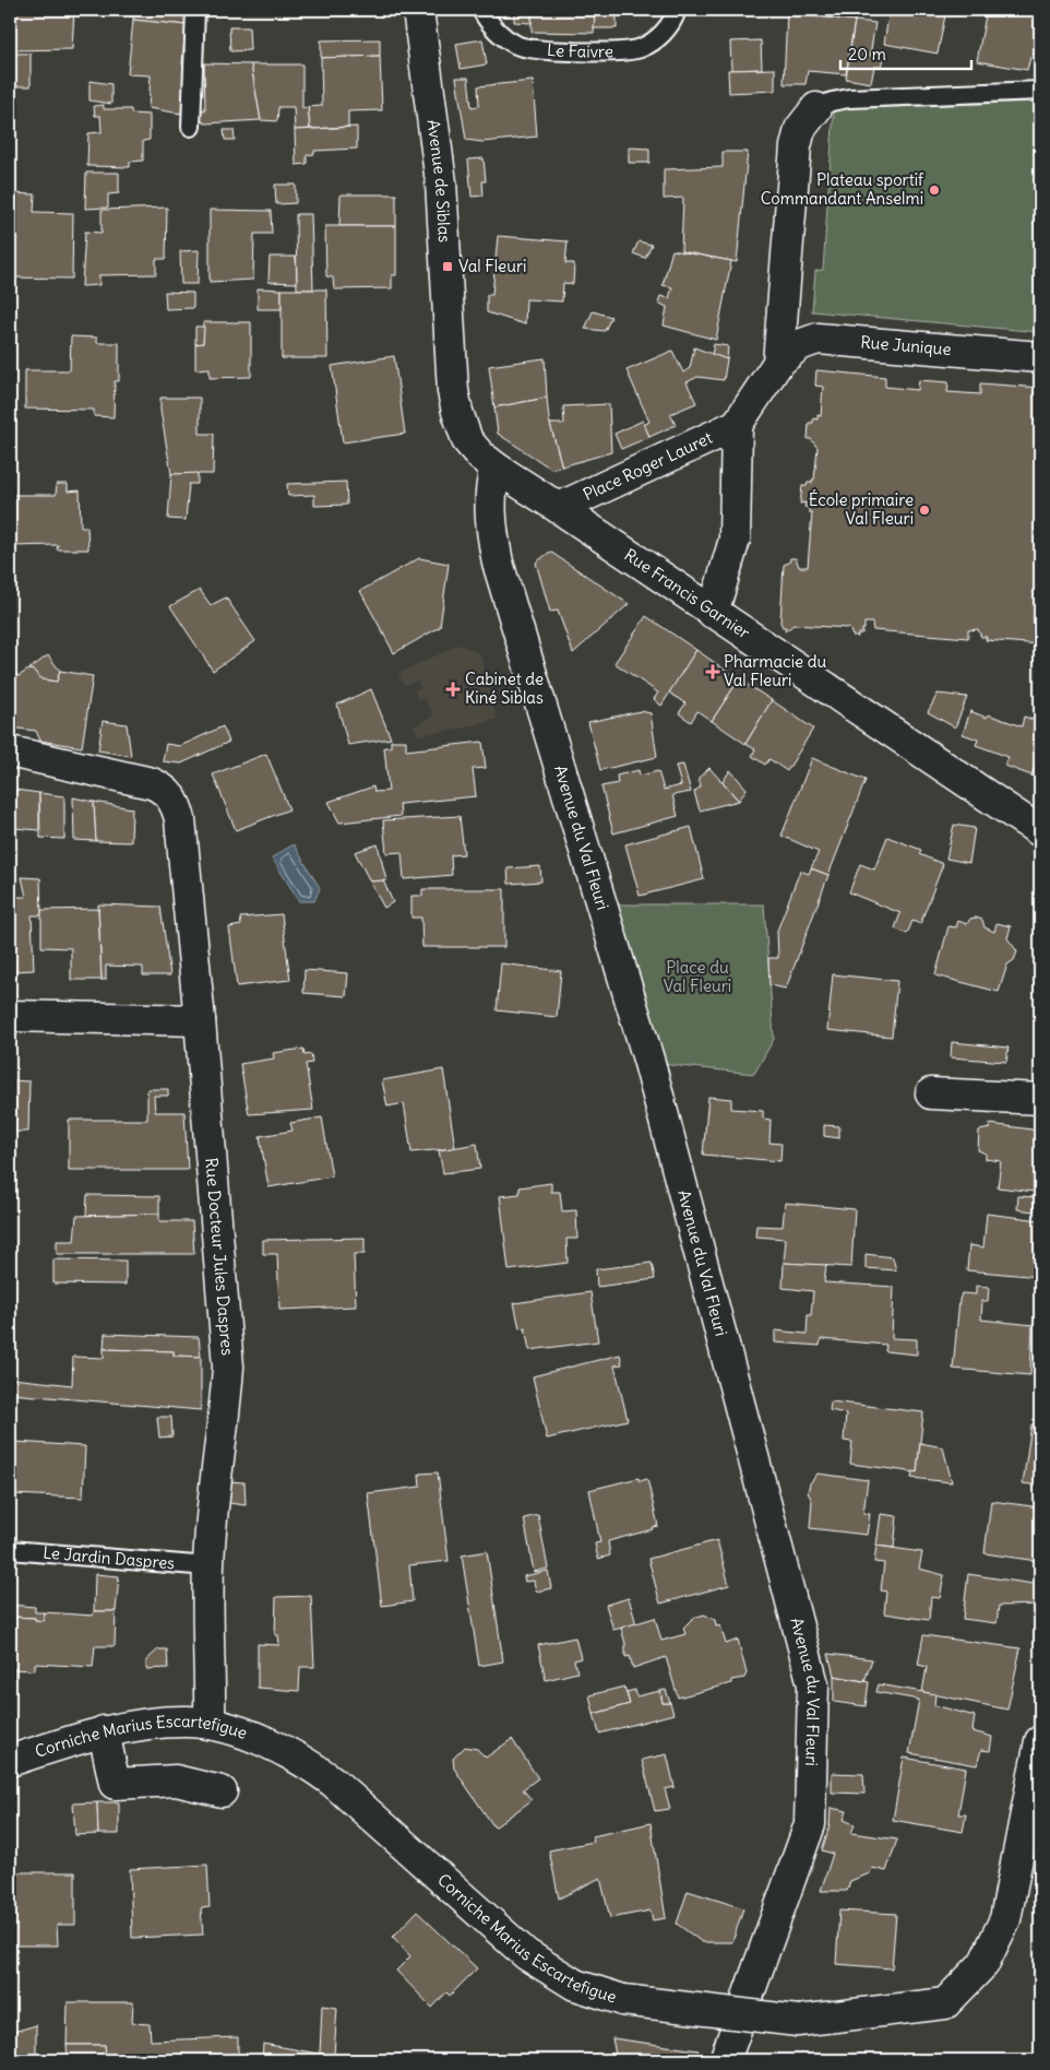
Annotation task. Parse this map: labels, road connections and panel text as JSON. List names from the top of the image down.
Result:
{
  "streets": {
    "street": [
      "Avenue de Siblas",
      "Rue Junique",
      "Place Roger Lauret",
      "Rue Francis Garnier",
      "Avenue du Val Fleuri",
      "Rue Docteur Jules Daspres",
      "Corniche Marius Escartefigue"
    ],
    "lane": ["Le Faivre", "Le Jardin Daspres"]
  },
  "crossings": [
    ["Avenue de Siblas", "Rue Francis Garnier"],
    ["Avenue de Siblas", "Avenue du Val Fleuri"],
    ["Place Roger Lauret", "Rue Francis Garnier"],
    ["Rue Francis Garnier", "Avenue du Val Fleuri"],
    ["Rue Docteur Jules Daspres", "Le Jardin Daspres"],
    ["Rue Docteur Jules Daspres", "Corniche Marius Escartefigue"]
  ],
  "parks": ["Place du Val Fleuri"],
  "places": {
    "other": ["Plateau sportif Commandant Anselmi", "École primaire Val Fleuri"],
    "transit": ["Val Fleuri"],
    "health": ["Pharmacie du Val Fleuri", "Cabinet de Kiné Siblas"]
  },
  "scale_bar": "20 m"
}
